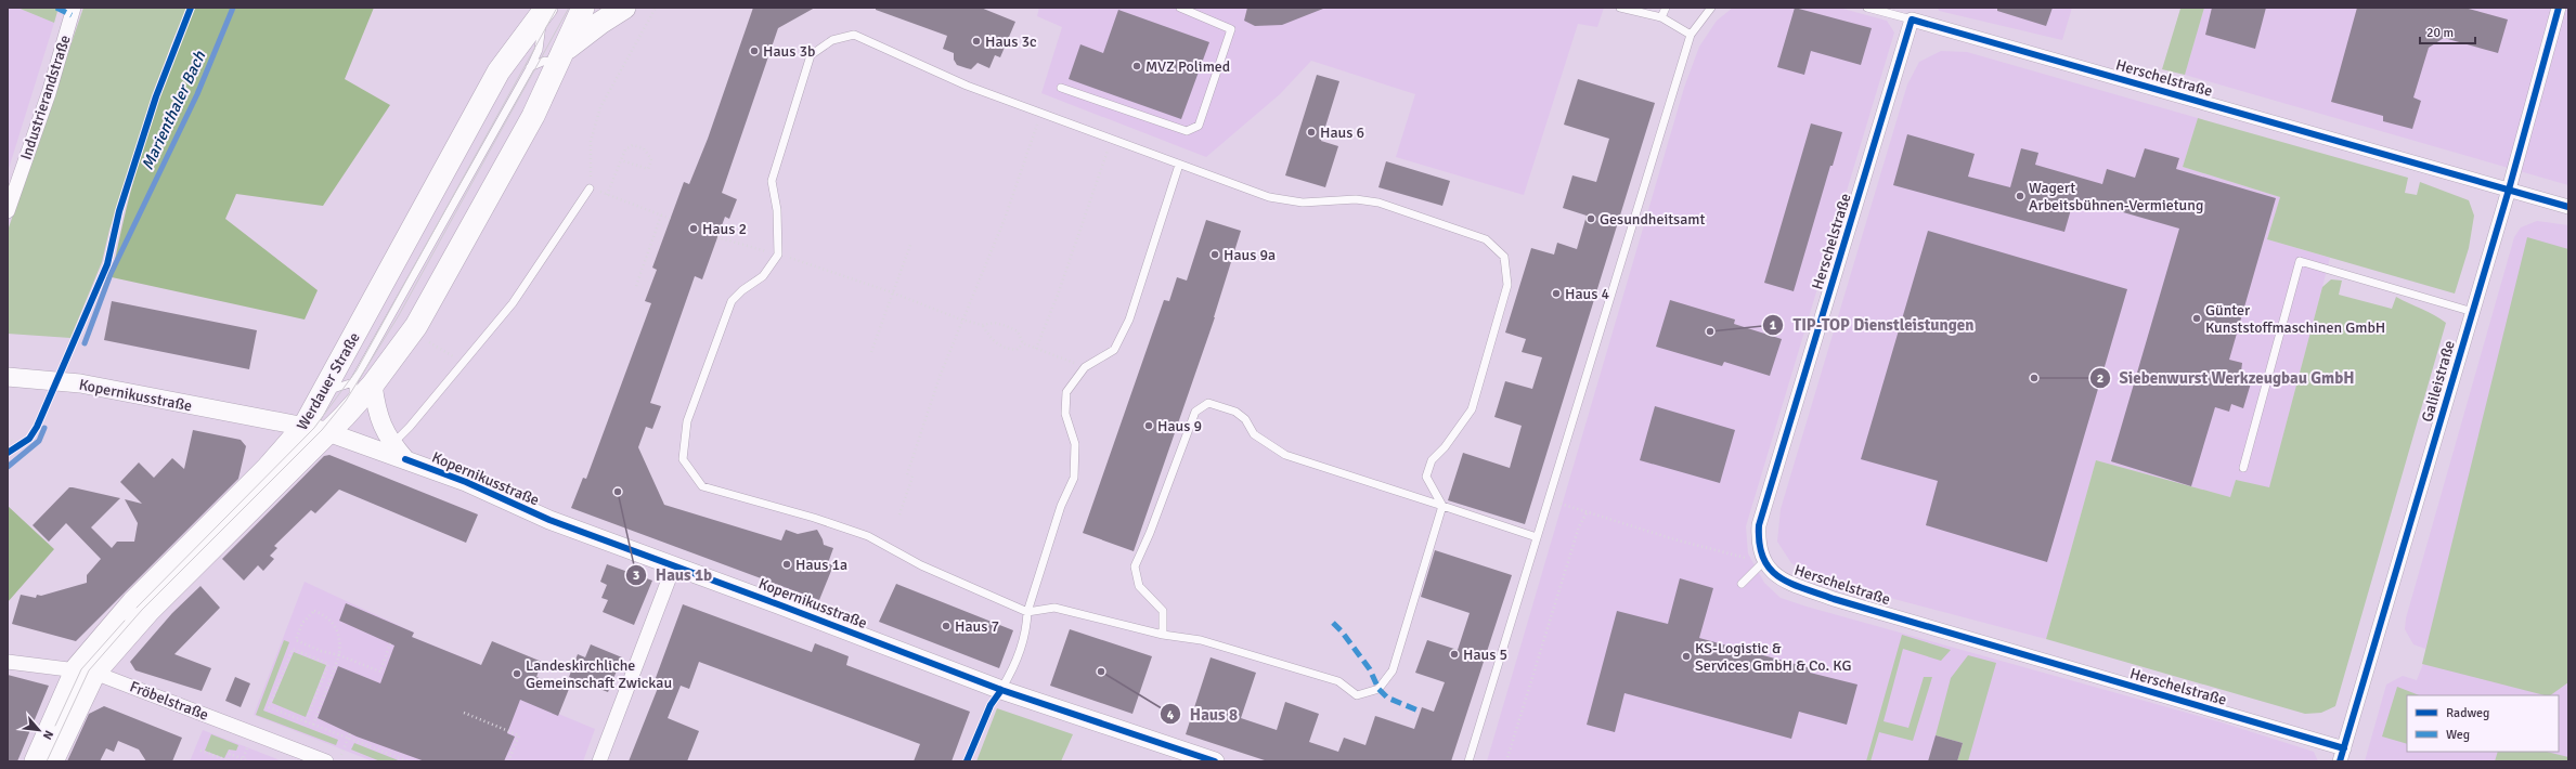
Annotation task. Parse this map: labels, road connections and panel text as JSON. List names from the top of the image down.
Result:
{
  "streets": {
    "main road": ["Werdauer Straße"],
    "street": [
      "Herschelstraße",
      "Industrierandstraße",
      "Galileistraße",
      "Kopernikusstraße",
      "Fröbelstraße"
    ]
  },
  "crossings": [
    ["Herschelstraße", "Galileistraße"],
    ["Werdauer Straße", "Kopernikusstraße"],
    ["Werdauer Straße", "Fröbelstraße"]
  ],
  "water": ["Marienthaler Bach"],
  "places": [
    "Haus 3c",
    "Haus 3b",
    "MVZ Polimed",
    "Haus 6",
    "Wagert Arbeitsbühnen-Vermietung",
    "Gesundheitsamt",
    "Haus 2",
    "Haus 9a",
    "Haus 4",
    "Günter Kunststoffmaschinen GmbH",
    "TIP-TOP Dienstleistungen",
    "Siebenwurst Werkzeugbau GmbH",
    "Haus 9",
    "Haus 1b",
    "Haus 1a",
    "Haus 7",
    "Haus 5",
    "KS-Logistic & Services GmbH & Co. KG",
    "Haus 8",
    "Landeskirchliche Gemeinschaft Zwickau"
  ],
  "legend": ["Radweg", "Weg"],
  "scale_bar": "20 m",
  "north": "bottom right"
}
